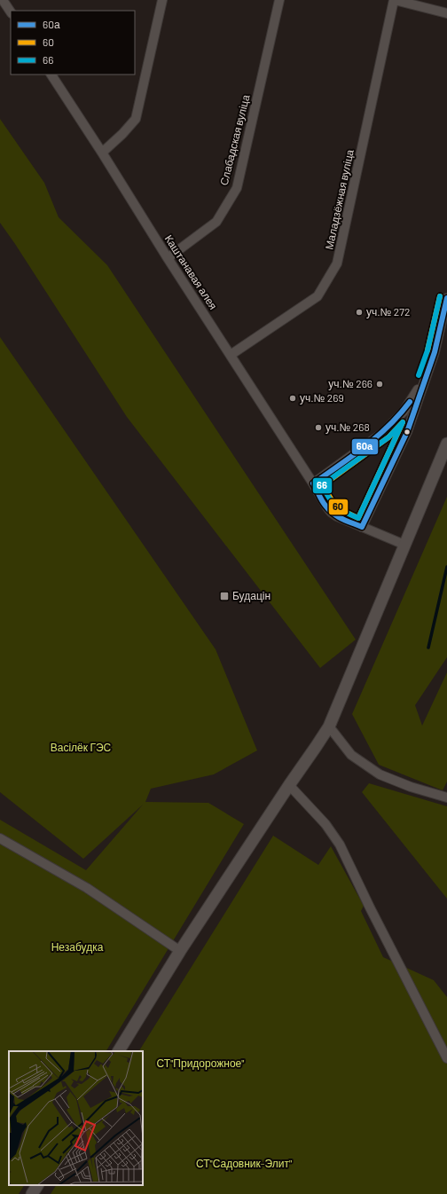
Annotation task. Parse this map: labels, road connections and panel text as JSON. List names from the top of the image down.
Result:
{
  "streets": {
    "street": ["Слабадская вуліца", "Маладзёжная вуліца", "Каштанавая алея"]
  },
  "crossings": [
    ["Слабадская вуліца", "Каштанавая алея"],
    ["Маладзёжная вуліца", "Каштанавая алея"]
  ],
  "parks": [
    "Васілёк ГЭС",
    "Незабудка",
    "СТ\"Придорожное\"",
    "СТ\"Садовник-Элит\""
  ],
  "places": {
    "other": [
      "уч.№ 272",
      "уч.№ 266",
      "уч.№ 269",
      "уч.№ 268"
    ],
    "transit": ["Будацін"]
  },
  "lines": ["transit line 60", "transit line 66", "transit line 60а"],
  "legend": ["60а", "60", "66"]
}
